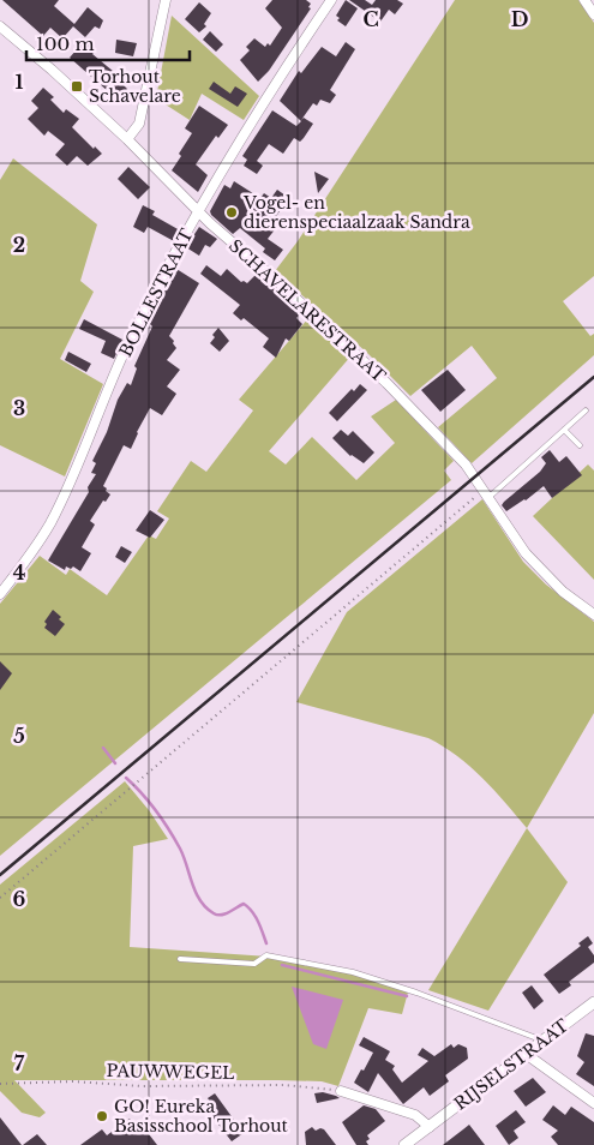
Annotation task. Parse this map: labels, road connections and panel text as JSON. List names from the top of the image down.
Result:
{
  "streets": {
    "street": ["BOLLESTRAAT", "SCHAVELARESTRAAT", "RIJSELSTRAAT"],
    "path": ["PAUWWEGEL"]
  },
  "crossings": [
    ["BOLLESTRAAT", "SCHAVELARESTRAAT"]
  ],
  "places": {
    "transit": ["Torhout Schavelare"],
    "other": ["Vogel- en dierenspeciaalzaak Sandra", "GO! Eureka Basisschool Torhout"]
  },
  "scale_bar": "100 m",
  "grid": {
    "columns": ["C", "D"],
    "rows": [
      "1",
      "2",
      "3",
      "4",
      "5",
      "6",
      "7"
    ]
  }
}
